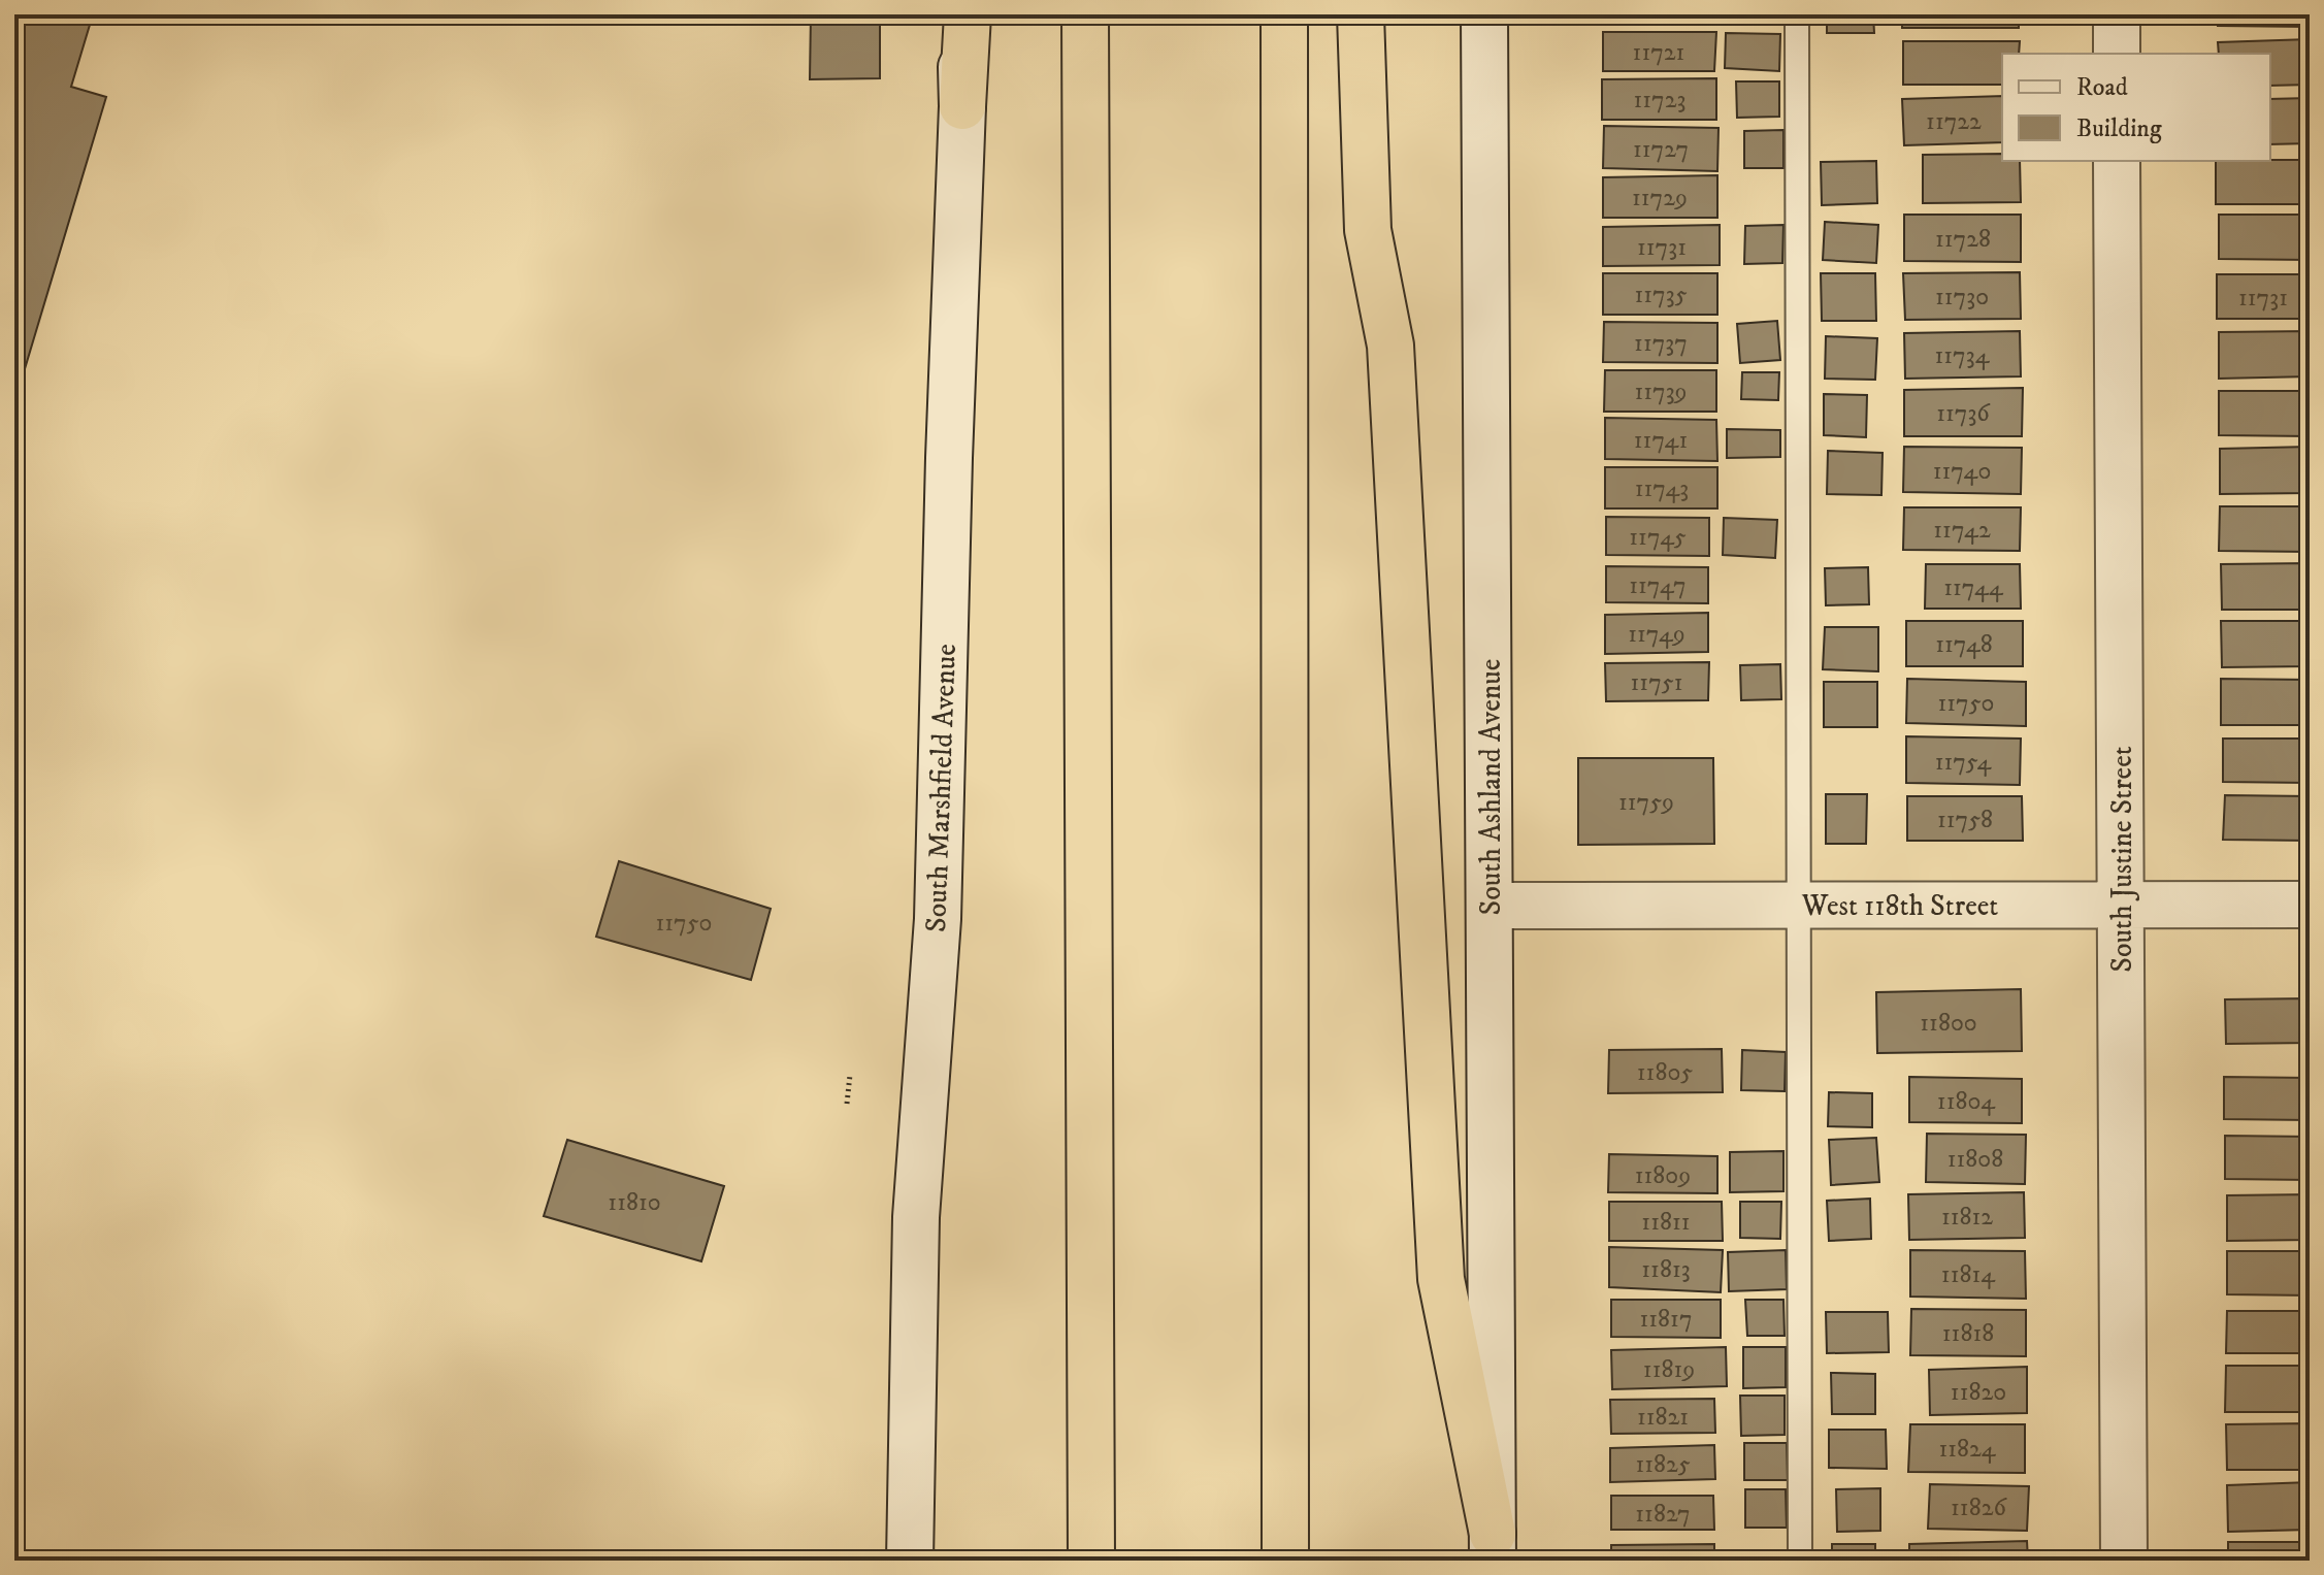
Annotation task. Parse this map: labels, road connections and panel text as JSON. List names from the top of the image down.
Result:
{
  "streets": {
    "main road": [
      "South Ashland Avenue",
      "South Marshfield Avenue",
      "South Justine Street",
      "West 118th Street"
    ]
  },
  "crossings": [
    ["South Ashland Avenue", "West 118th Street"],
    ["South Justine Street", "West 118th Street"]
  ],
  "house_numbers": [
    "11721",
    "11723",
    "11722",
    "11727",
    "11729",
    "11728",
    "11731",
    "11735",
    "11730",
    "11731",
    "11737",
    "11734",
    "11739",
    "11736",
    "11741",
    "11740",
    "11743",
    "11742",
    "11745",
    "11747",
    "11744",
    "11749",
    "11748",
    "11751",
    "11750",
    "11754",
    "11759",
    "11758",
    "11750",
    "11800",
    "11805",
    "11804",
    "11808",
    "11809",
    "11810",
    "11812",
    "11811",
    "11813",
    "11814",
    "11817",
    "11818",
    "11819",
    "11820",
    "11821",
    "11824",
    "11825",
    "11826",
    "11827"
  ],
  "legend": ["Road", "Building"]
}
